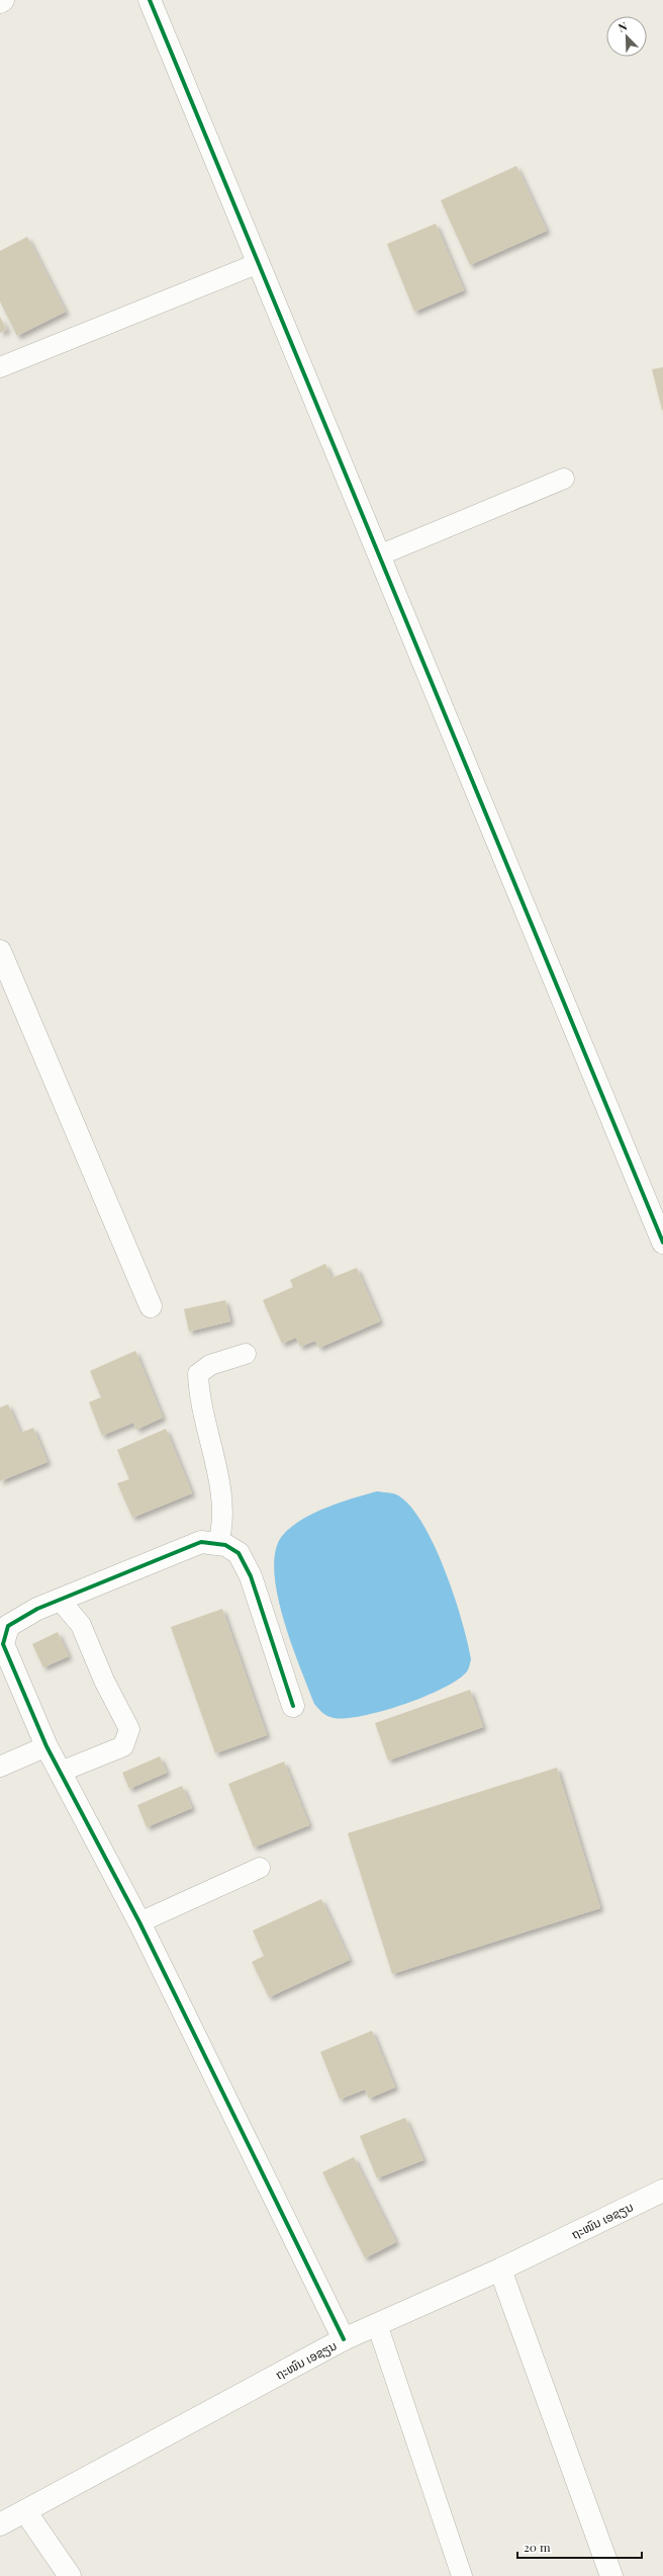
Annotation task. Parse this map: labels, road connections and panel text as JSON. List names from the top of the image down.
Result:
{
  "streets": {
    "street": ["ຖະໜົນ ເອຊຽນ"]
  },
  "scale_bar": "20 m",
  "north": "top left"
}
